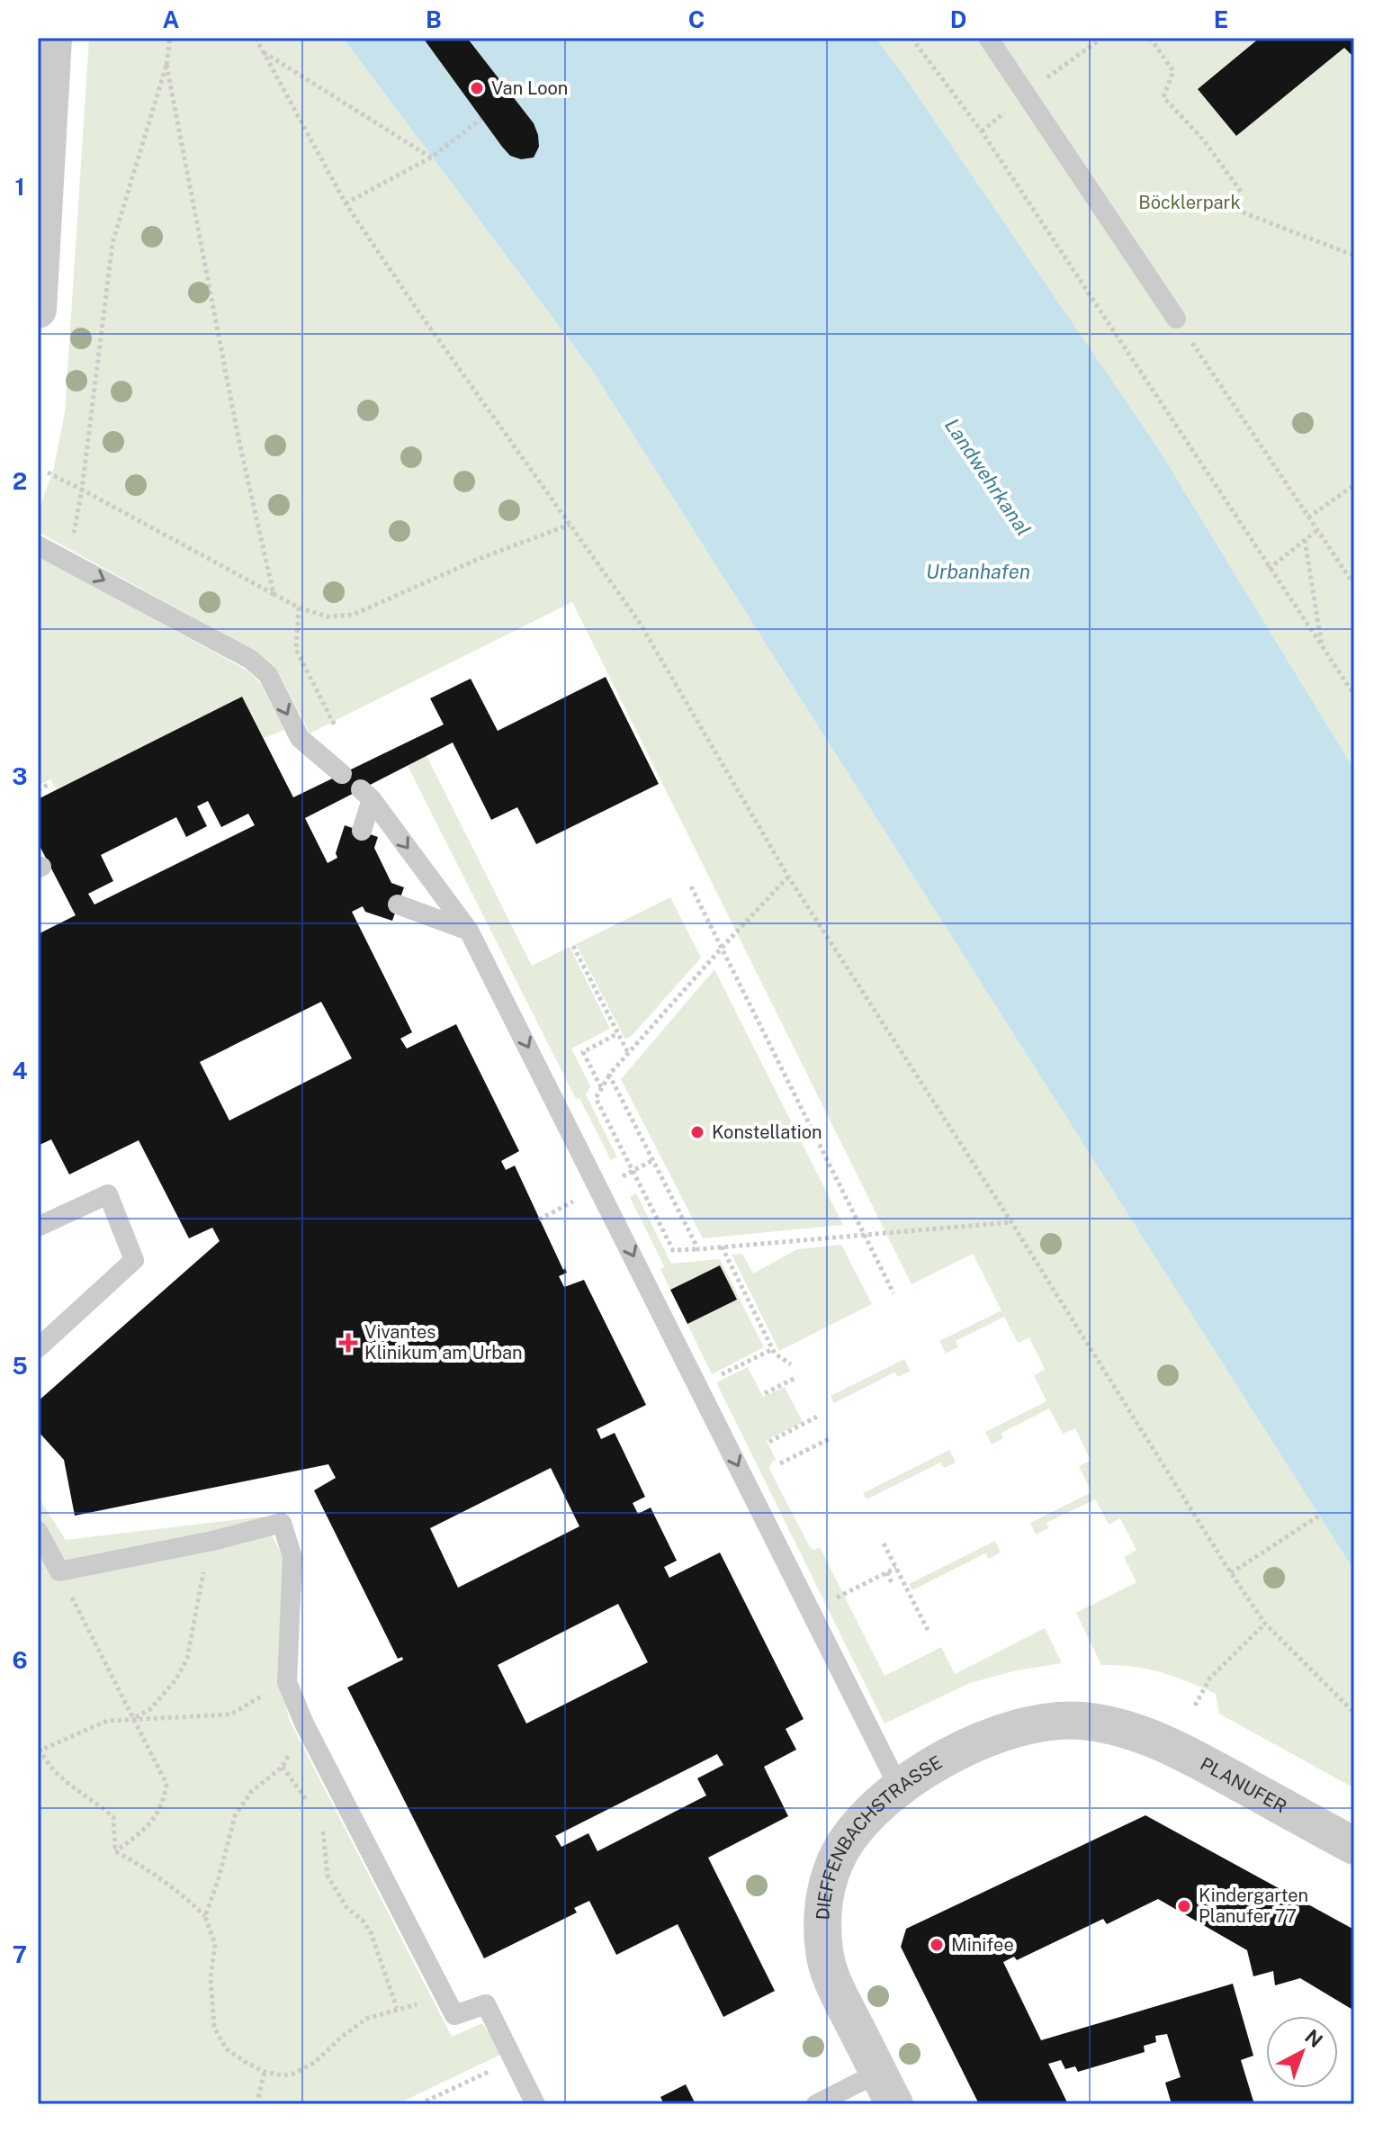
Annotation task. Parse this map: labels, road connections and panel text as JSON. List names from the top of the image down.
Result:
{
  "streets": {
    "street": ["PLANUFER", "DIEFFENBACHSTRASSE"]
  },
  "crossings": [
    ["PLANUFER", "DIEFFENBACHSTRASSE"]
  ],
  "water": ["Landwehrkanal", "Urbanhafen"],
  "parks": ["Böcklerpark"],
  "places": {
    "other": [
      "Van Loon",
      "Konstellation",
      "Kindergarten Planufer 77",
      "Minifee"
    ],
    "health": ["Vivantes Klinikum am Urban"]
  },
  "north": "top right",
  "grid": {
    "columns": [
      "A",
      "B",
      "C",
      "D",
      "E"
    ],
    "rows": [
      "1",
      "2",
      "3",
      "4",
      "5",
      "6",
      "7"
    ]
  }
}
